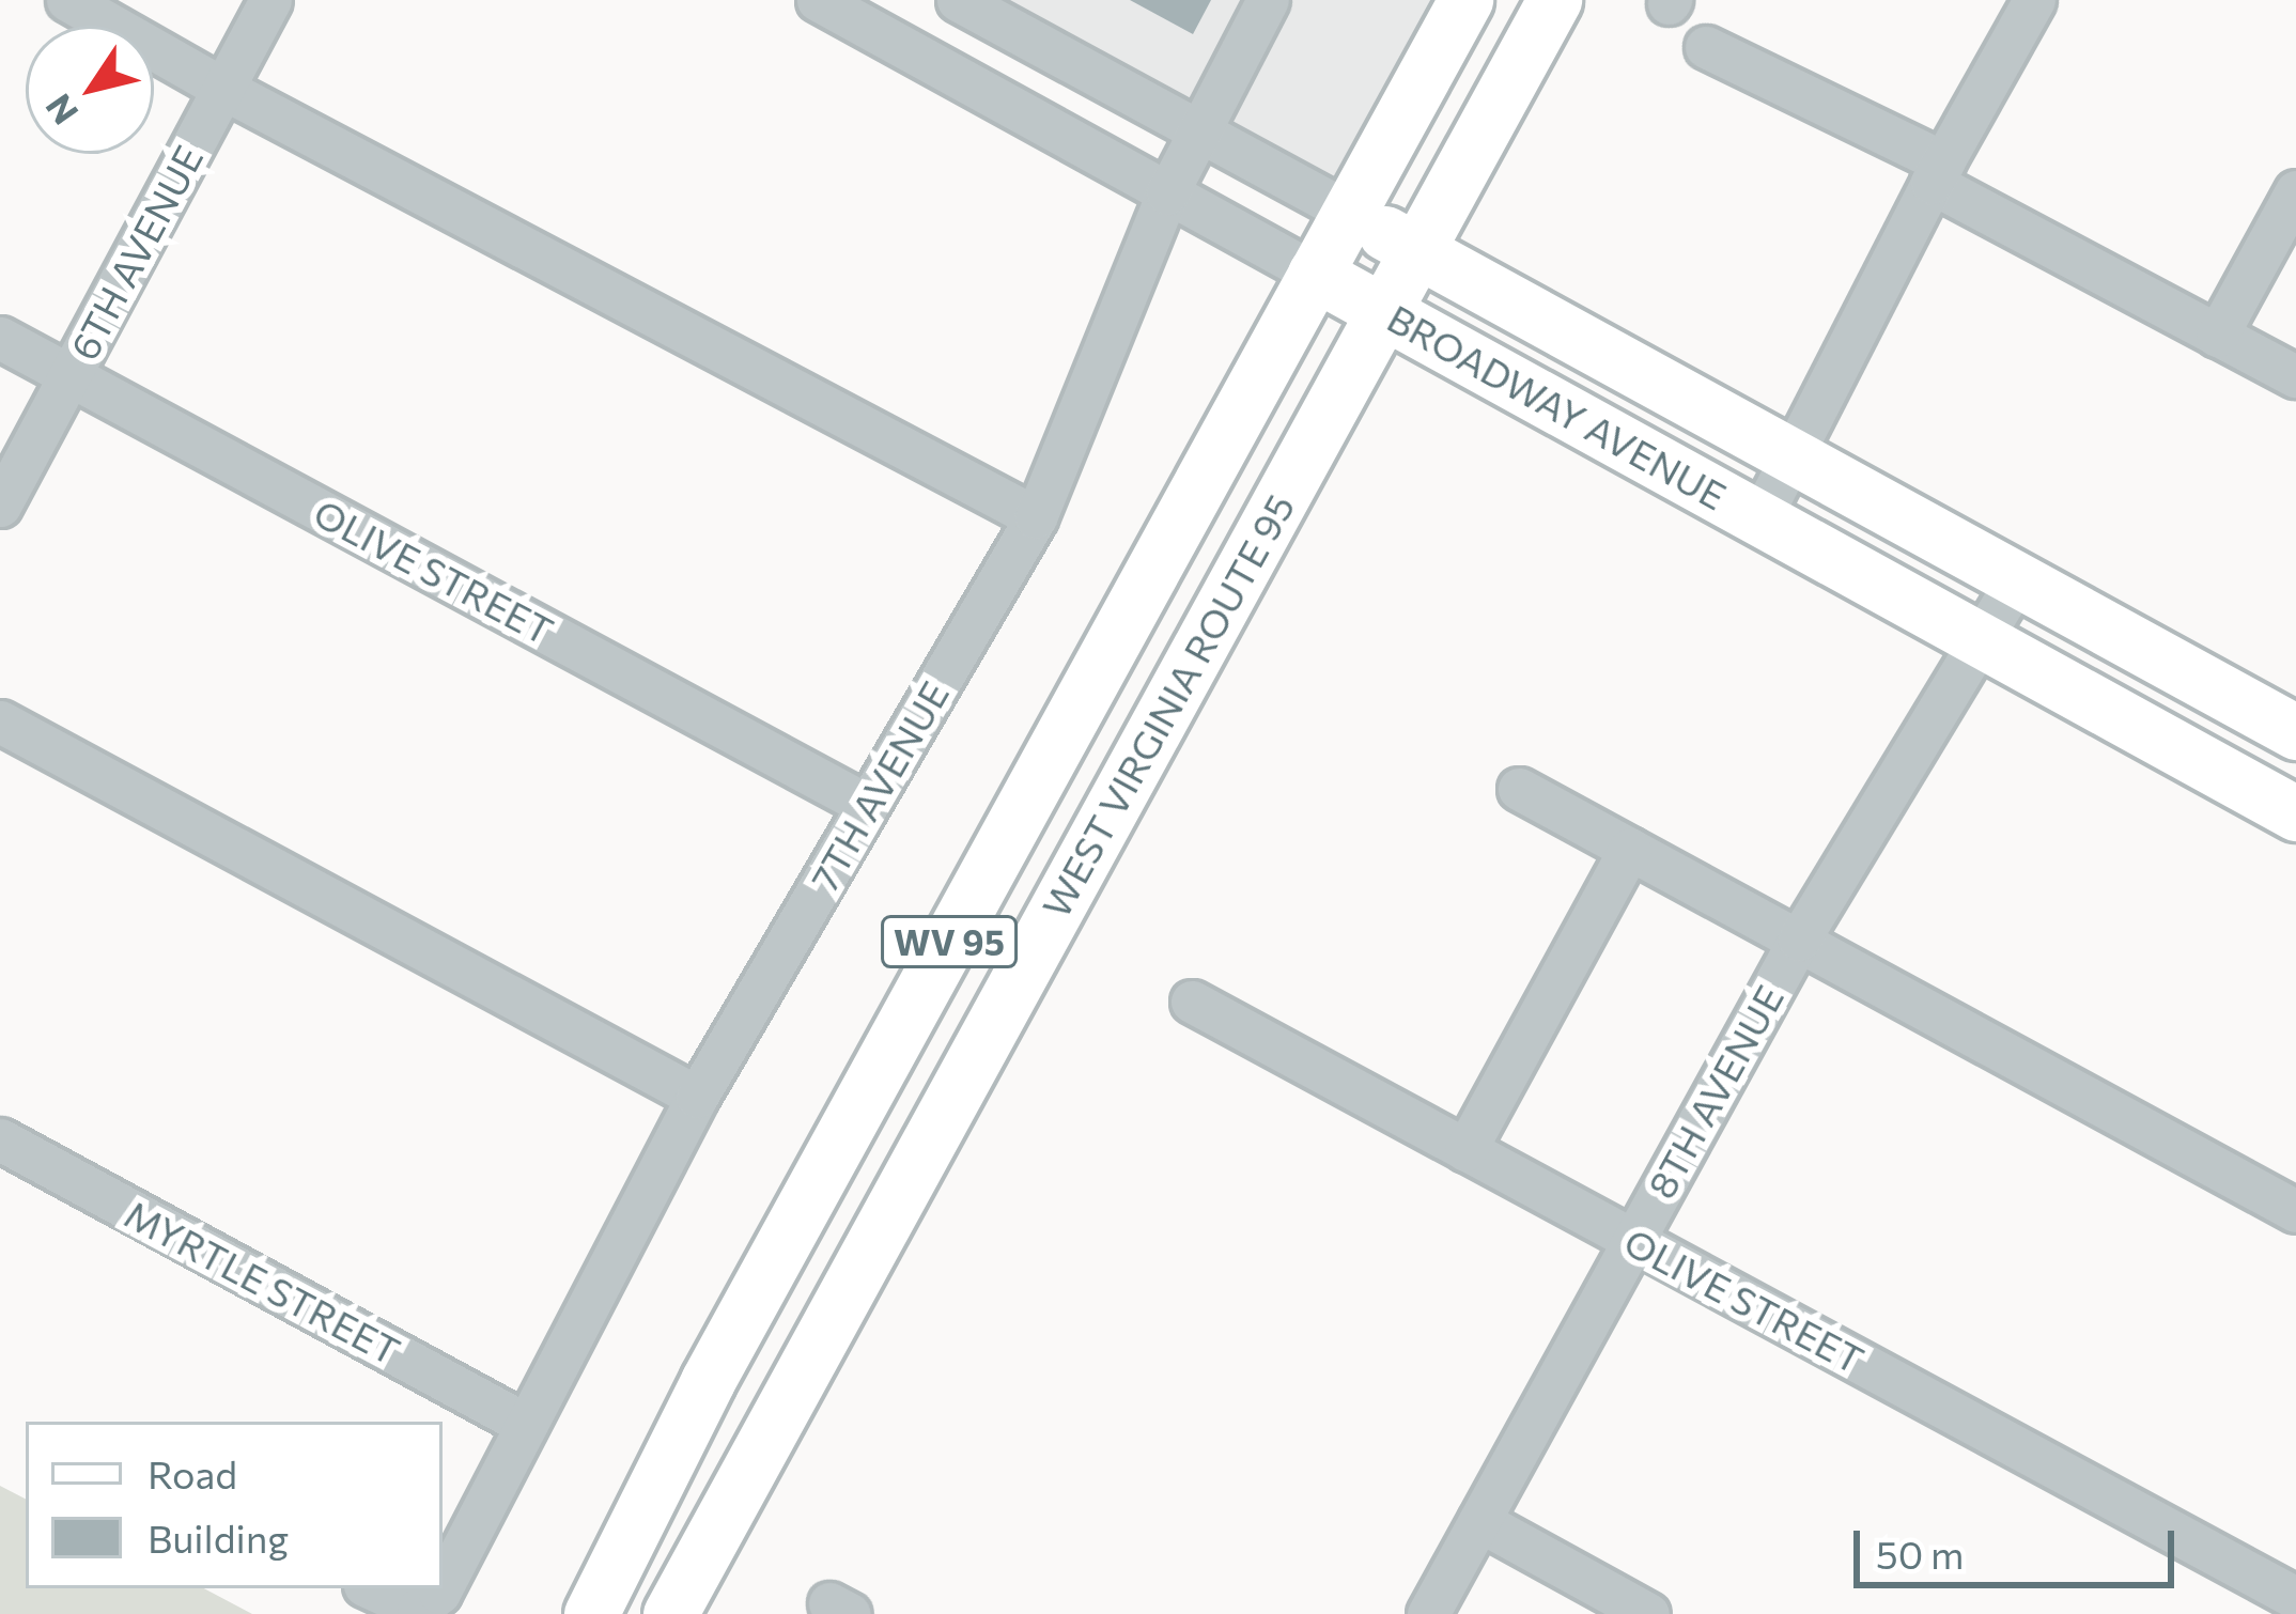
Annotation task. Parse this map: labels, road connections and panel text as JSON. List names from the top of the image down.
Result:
{
  "streets": {
    "main road": ["BROADWAY AVENUE", "WEST VIRGINIA ROUTE 95", "WV 95"],
    "street": [
      "6TH AVENUE",
      "OLIVE STREET",
      "7TH AVENUE",
      "8TH AVENUE",
      "MYRTLE STREET"
    ]
  },
  "crossings": [
    ["6TH AVENUE", "OLIVE STREET"],
    ["BROADWAY AVENUE", "WEST VIRGINIA ROUTE 95"],
    ["BROADWAY AVENUE", "7TH AVENUE"],
    ["BROADWAY AVENUE", "8TH AVENUE"],
    ["OLIVE STREET", "7TH AVENUE"],
    ["OLIVE STREET", "8TH AVENUE"],
    ["7TH AVENUE", "MYRTLE STREET"]
  ],
  "legend": ["Road", "Building"],
  "scale_bar": "50 m",
  "north": "bottom left"
}
